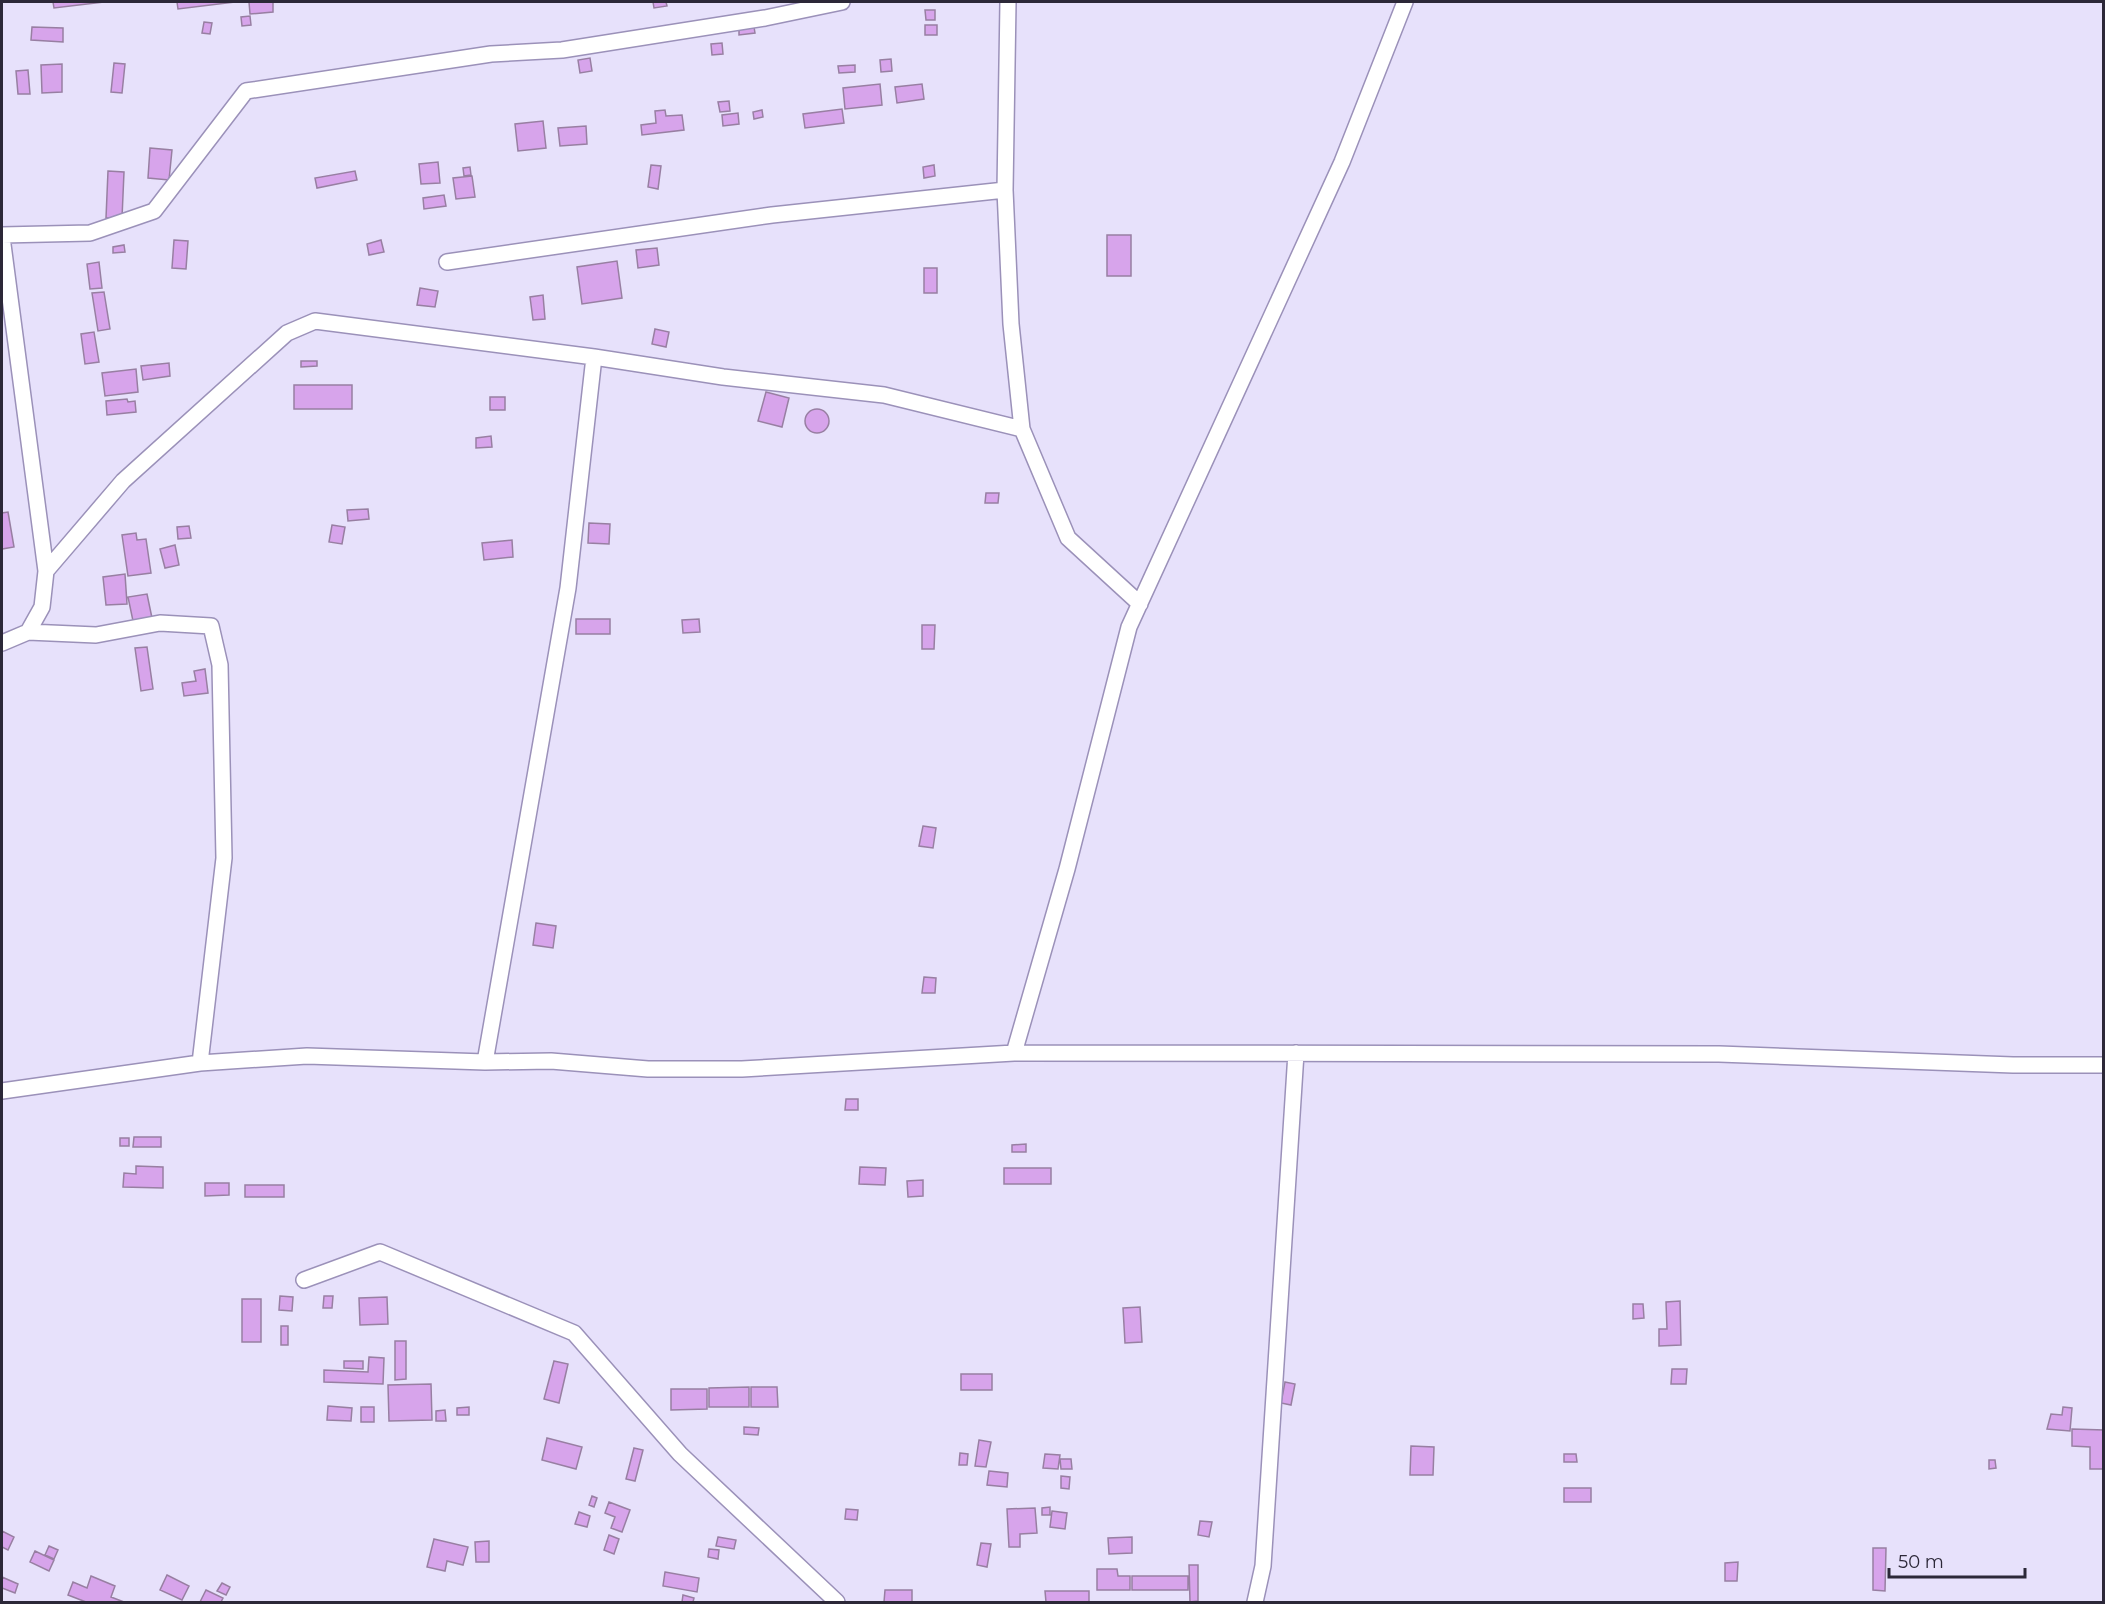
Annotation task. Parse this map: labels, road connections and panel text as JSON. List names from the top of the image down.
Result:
{
  "scale_bar": "50 m"
}
